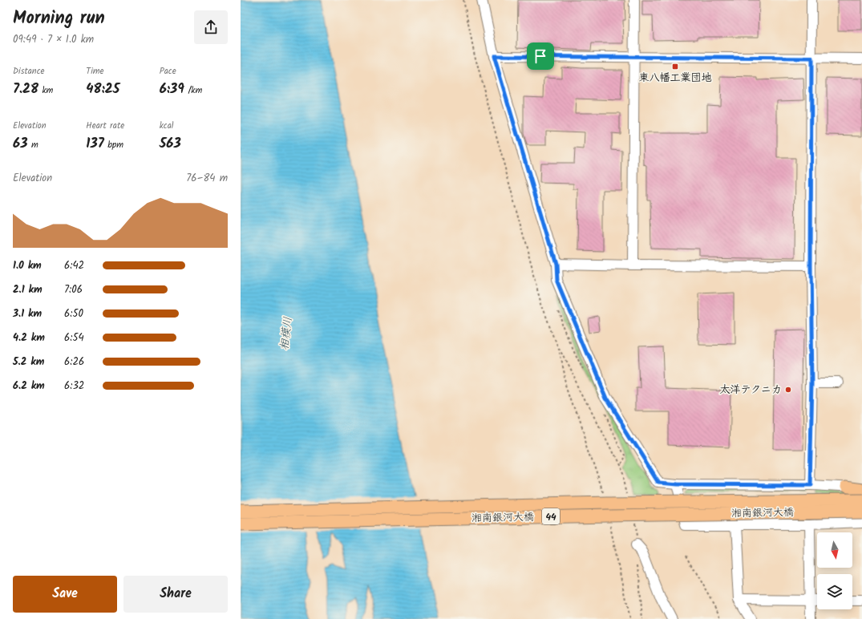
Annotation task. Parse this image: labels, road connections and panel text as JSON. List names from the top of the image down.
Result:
{
  "streets": {
    "main road": ["湘南銀河大橋", "44"]
  },
  "water": ["相模川"],
  "places": {
    "transit": ["東八幡工業団地"],
    "other": ["太洋テクニカ"]
  },
  "north": "bottom",
  "page": {
    "heading": ["Morning run", "09:49 · 7 × 1.0 km"],
    "stats": [
      ["Distance", "7.28 km"],
      ["Time", "48:25"],
      ["Pace", "6:39 /km"],
      ["Elevation", "63 m"],
      ["Heart rate", "137 bpm"],
      ["kcal", "563"]
    ],
    "chart": ["Elevation", "76–84 m"],
    "list": [
      {
        "name": "1.0 km",
        "note": "6:42"
      },
      {
        "name": "2.1 km",
        "note": "7:06"
      },
      {
        "name": "3.1 km",
        "note": "6:50"
      },
      {
        "name": "4.2 km",
        "note": "6:54"
      },
      {
        "name": "5.2 km",
        "note": "6:26"
      },
      {
        "name": "6.2 km",
        "note": "6:32"
      }
    ],
    "buttons": ["Save", "Share"]
  }
}
